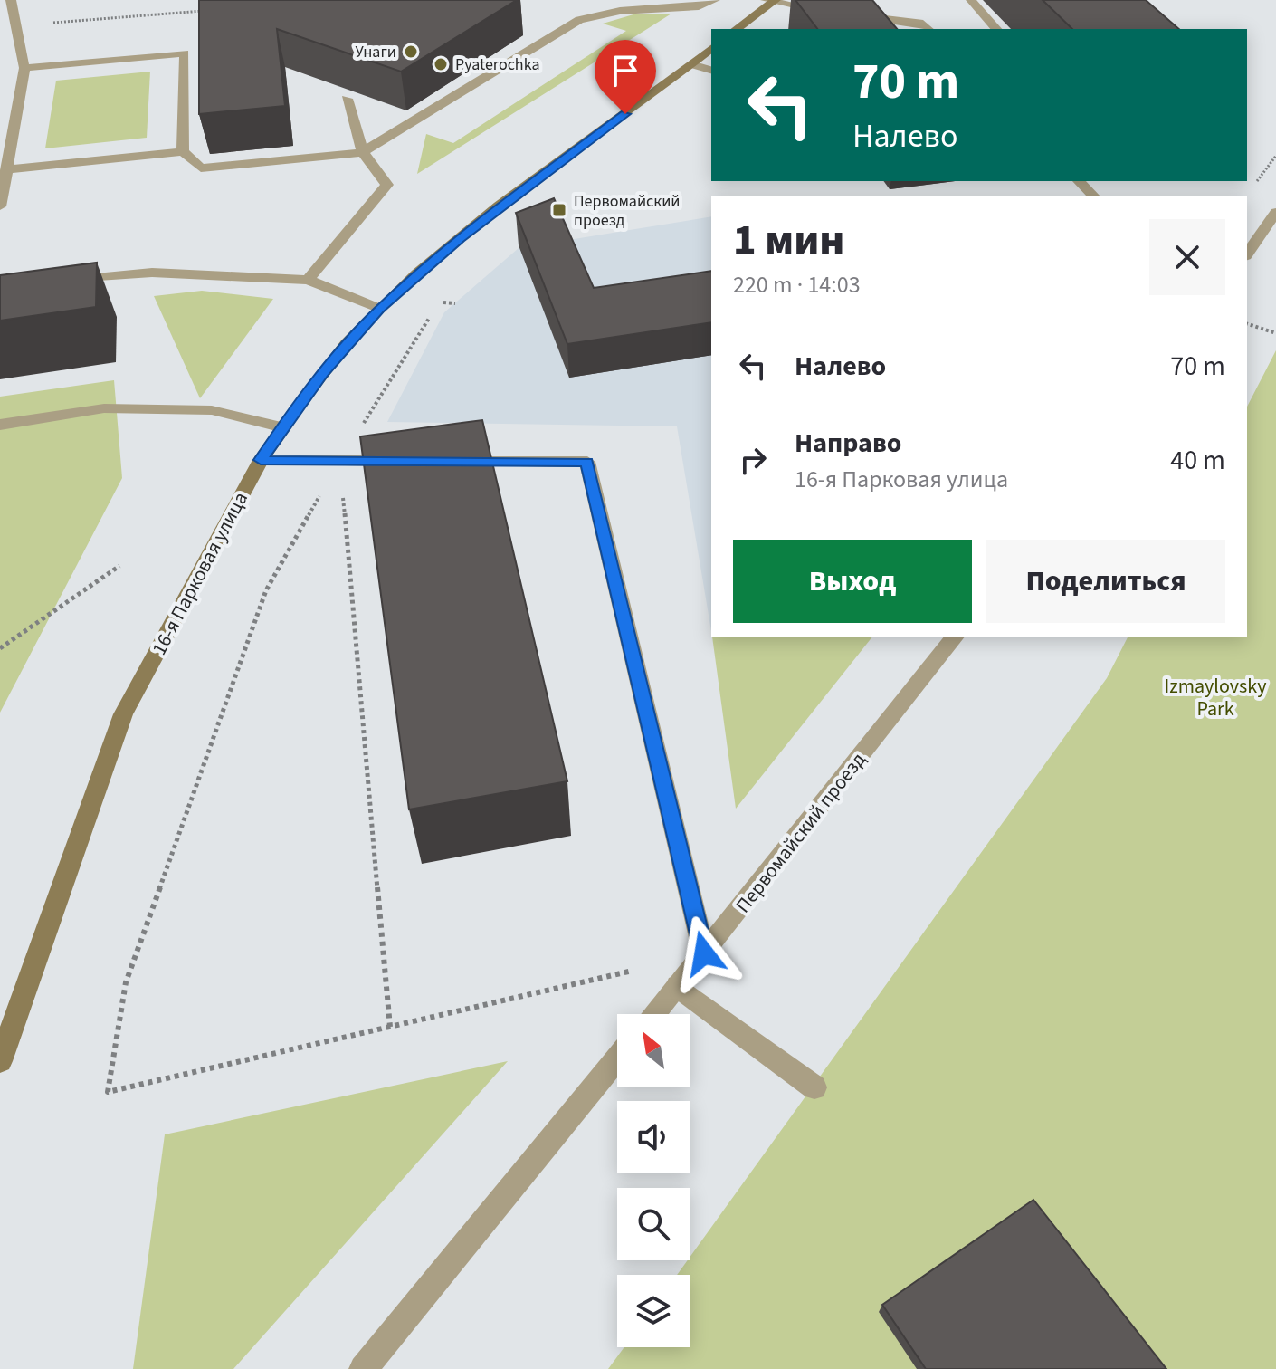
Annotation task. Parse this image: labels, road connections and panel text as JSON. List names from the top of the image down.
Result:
{
  "streets": {
    "main road": ["16-я Парковая улица"],
    "street": ["Первомайский проезд"]
  },
  "parks": ["Izmaylovsky Park"],
  "places": {
    "other": ["Унаги", "Pyaterochka"],
    "transit": ["Первомайский проезд"]
  },
  "north": "top left",
  "page": {
    "turn": ["70 m", "Налево"],
    "heading": ["1 мин", "220 m · 14:03"],
    "list": [
      {
        "name": "Налево",
        "value": "70 m"
      },
      {
        "name": "Направо",
        "note": "16-я Парковая улица",
        "value": "40 m"
      }
    ],
    "buttons": ["Выход", "Поделиться"]
  }
}
